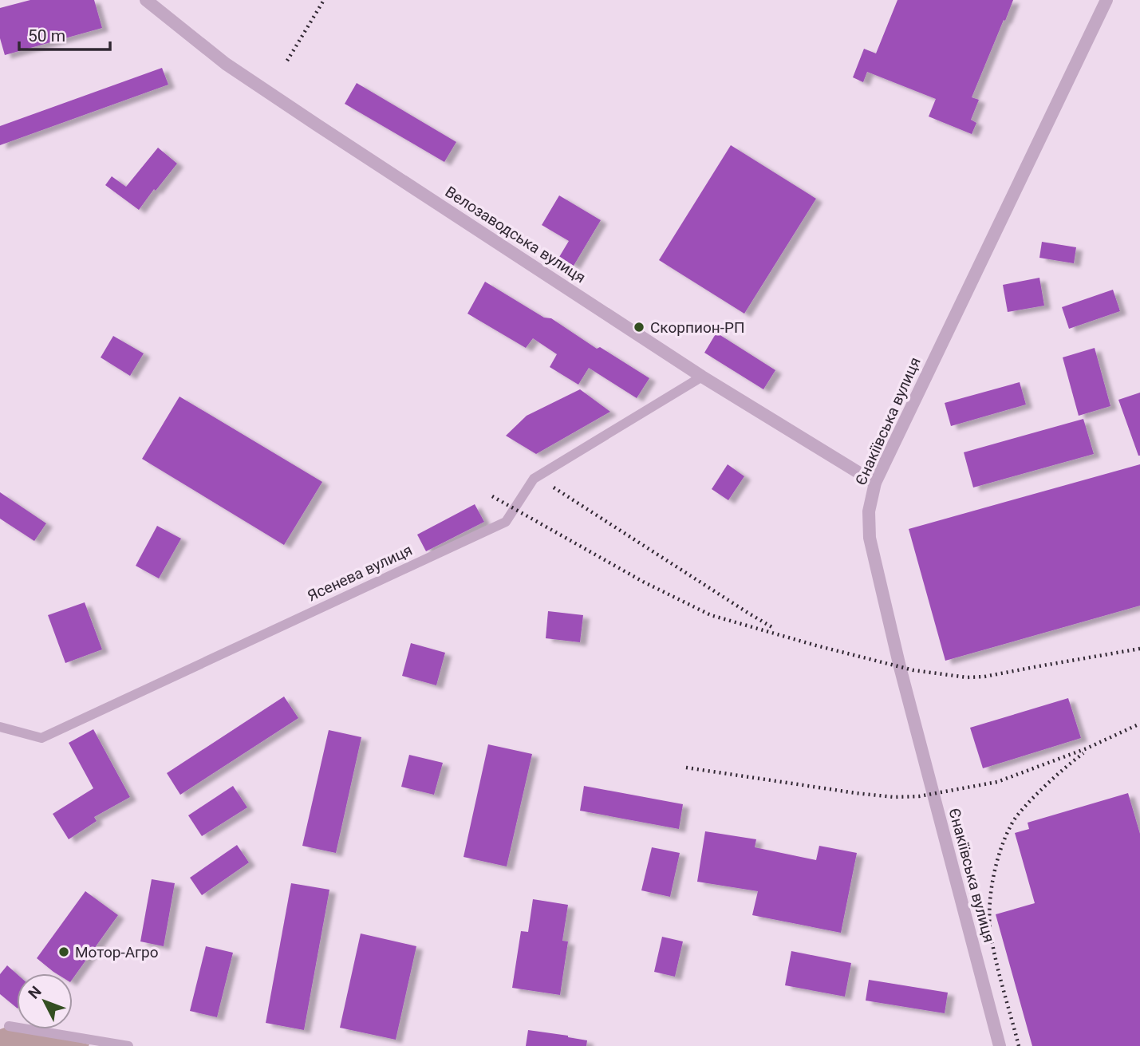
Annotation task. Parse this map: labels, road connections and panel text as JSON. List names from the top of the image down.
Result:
{
  "streets": {
    "street": ["Велозаводська вулиця", "Єнакіївська вулиця", "Ясенева вулиця"]
  },
  "crossings": [
    ["Велозаводська вулиця", "Єнакіївська вулиця"],
    ["Велозаводська вулиця", "Ясенева вулиця"]
  ],
  "places": ["Скорпион-РП", "Мотор-Агро"],
  "scale_bar": "50 m",
  "north": "top left"
}
